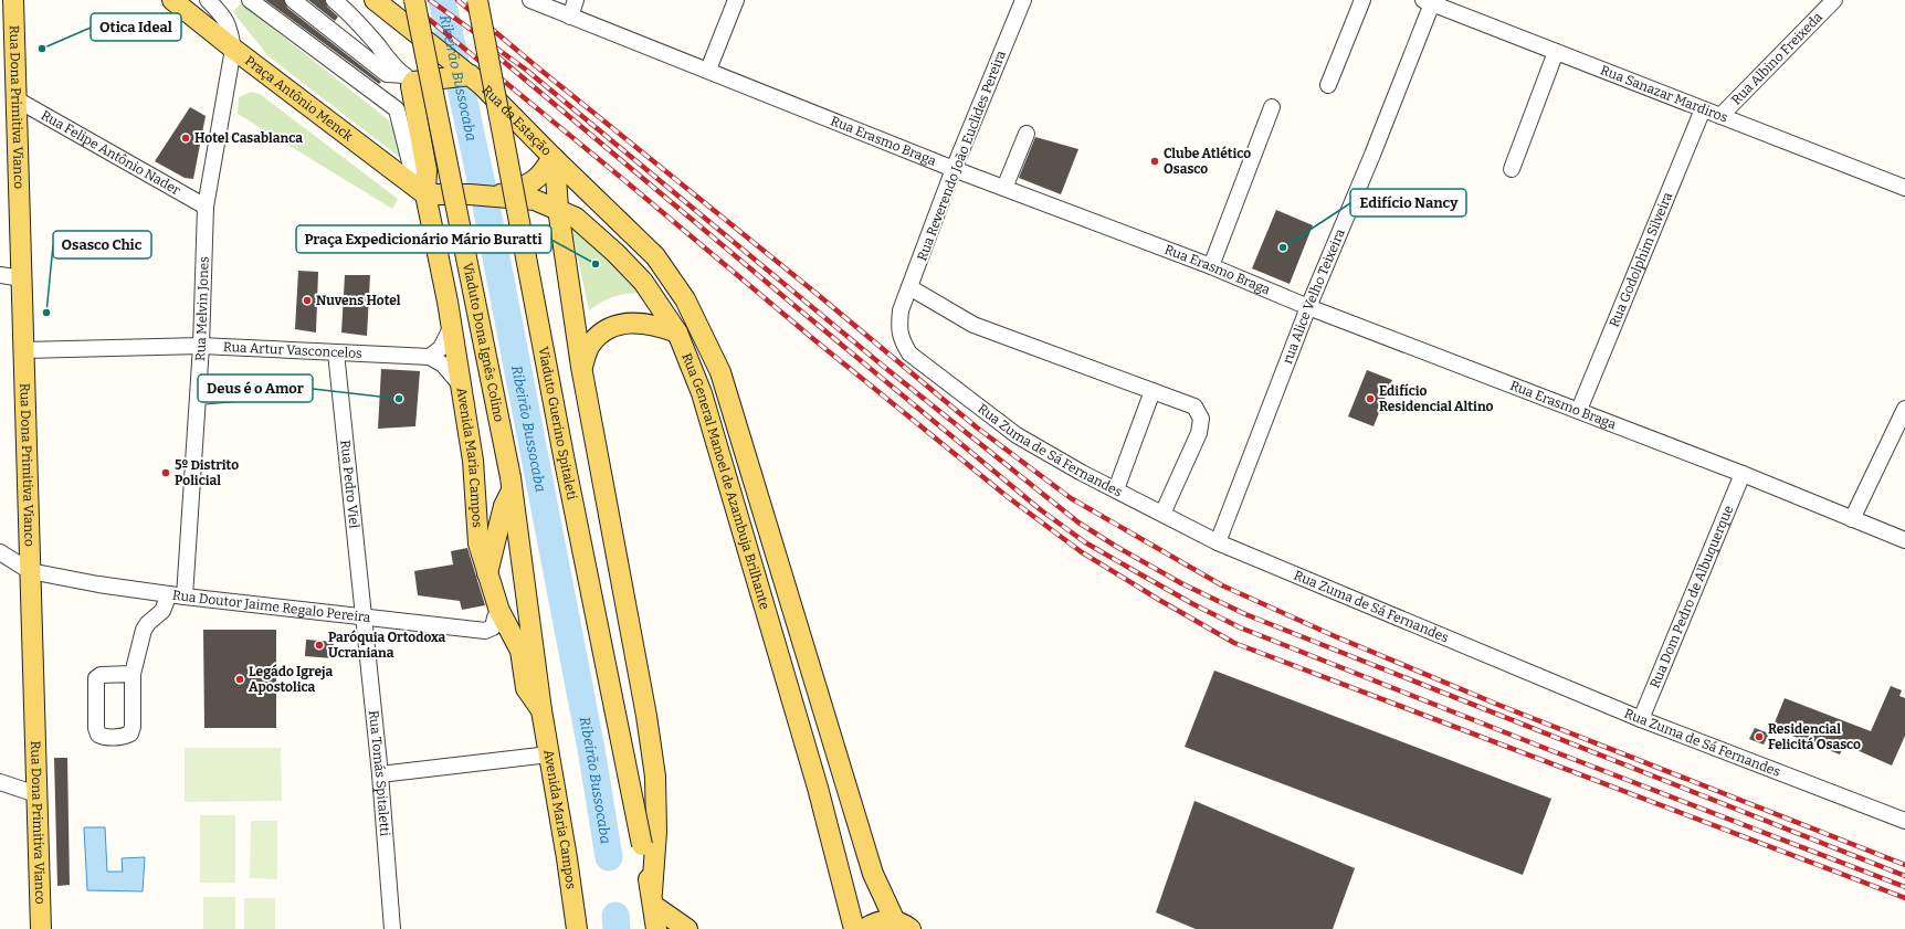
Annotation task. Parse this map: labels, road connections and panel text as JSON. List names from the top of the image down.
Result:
{
  "streets": {
    "main road": [
      "Praça Antônio Menck",
      "Rua Dona Primitiva Vianco",
      "Rua da Estação",
      "Viaduto Dona Ignês Colino",
      "Viaduto Guerino Spitaleti",
      "Avenida Maria Campos",
      "Rua General Manoel de Azambuja Brilhante"
    ],
    "street": [
      "Rua Albino Freixeda",
      "Rua Sanazar Mardiros",
      "Rua Erasmo Braga",
      "Rua Felipe Antônio Nader",
      "Rua Reverendo João Euclides Pereira",
      "Rua Godolphim Silveira",
      "rua Alice Velho Teixeira",
      "Rua Melvin Jones",
      "Rua Artur Vasconcelos",
      "Rua Zuma de Sá Fernandes",
      "Rua Pedro Viel",
      "Rua Dom Pedro de Albuquerque",
      "Rua Doutor Jaime Regalo Pereira",
      "Rua Tomás Spitaletti"
    ]
  },
  "crossings": [
    ["Rua Albino Freixeda", "Rua Sanazar Mardiros"],
    ["Rua Sanazar Mardiros", "Rua Godolphim Silveira"],
    ["Rua Sanazar Mardiros", "rua Alice Velho Teixeira"],
    ["Praça Antônio Menck", "Rua Melvin Jones"],
    ["Praça Antônio Menck", "Avenida Maria Campos"],
    ["Praça Antônio Menck", "Rua General Manoel de Azambuja Brilhante"],
    ["Rua Dona Primitiva Vianco", "Rua Felipe Antônio Nader"],
    ["Rua Dona Primitiva Vianco", "Rua Artur Vasconcelos"],
    ["Rua Dona Primitiva Vianco", "Rua Doutor Jaime Regalo Pereira"],
    ["Rua da Estação", "Rua General Manoel de Azambuja Brilhante"],
    ["Rua Erasmo Braga", "Rua Reverendo João Euclides Pereira"],
    ["Rua Erasmo Braga", "Rua Godolphim Silveira"],
    ["Rua Erasmo Braga", "rua Alice Velho Teixeira"],
    ["Rua Erasmo Braga", "Rua Dom Pedro de Albuquerque"],
    ["Rua Felipe Antônio Nader", "Rua Melvin Jones"],
    ["Rua Reverendo João Euclides Pereira", "Rua Zuma de Sá Fernandes"],
    ["rua Alice Velho Teixeira", "Rua Zuma de Sá Fernandes"],
    ["Rua Melvin Jones", "Rua Artur Vasconcelos"],
    ["Rua Melvin Jones", "Rua Doutor Jaime Regalo Pereira"],
    ["Viaduto Dona Ignês Colino", "Avenida Maria Campos"],
    ["Rua Artur Vasconcelos", "Rua Pedro Viel"],
    ["Rua Zuma de Sá Fernandes", "Rua Dom Pedro de Albuquerque"],
    ["Avenida Maria Campos", "Rua General Manoel de Azambuja Brilhante"],
    ["Avenida Maria Campos", "Rua Doutor Jaime Regalo Pereira"],
    ["Rua Pedro Viel", "Rua Doutor Jaime Regalo Pereira"],
    ["Rua Pedro Viel", "Rua Tomás Spitaletti"],
    ["Rua Doutor Jaime Regalo Pereira", "Rua Tomás Spitaletti"]
  ],
  "water": ["Ribeirão Bussocaba"],
  "places": [
    "Otica Ideal",
    "Hotel Casablanca",
    "Clube Atlético Osasco",
    "Edifício Nancy",
    "Praça Expedicionário Mário Buratti",
    "Nuvens Hotel",
    "Osasco Chic",
    "Deus é o Amor",
    "Edifício Residencial Altino",
    "5º Distrito Policial",
    "Paróquia Ortodoxa Ucraniana",
    "Legádo Igreja Apostolica",
    "Residencial Felicitá Osasco"
  ]
}
